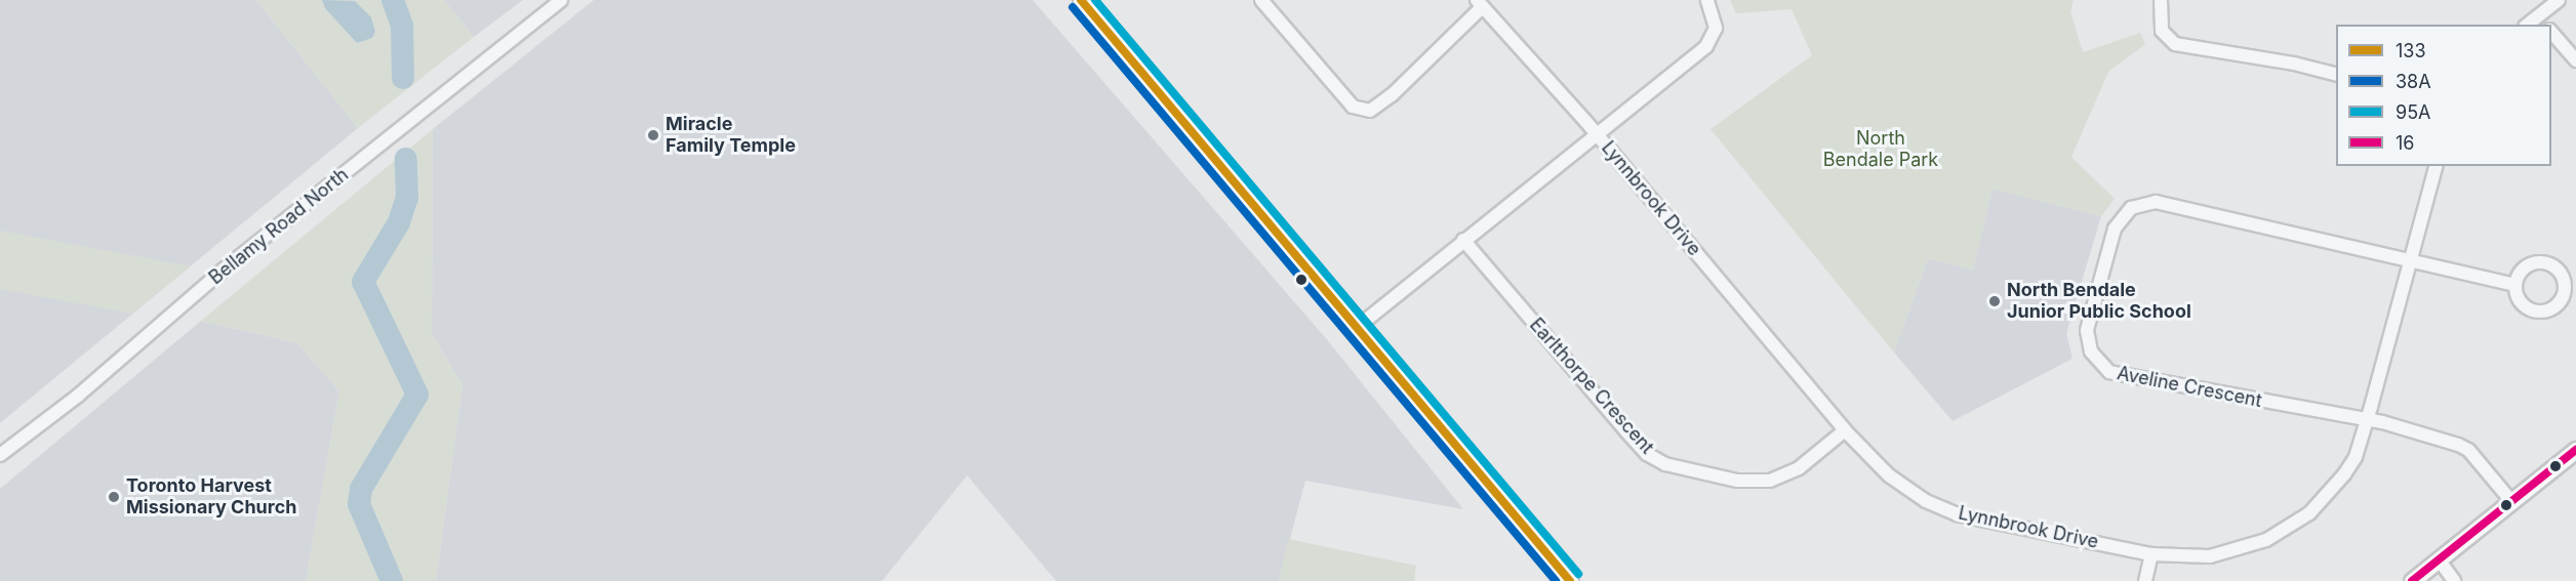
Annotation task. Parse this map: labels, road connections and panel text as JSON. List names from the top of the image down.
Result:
{
  "streets": {
    "street": [
      "Lynnbrook Drive",
      "Bellamy Road North",
      "Earlthorpe Crescent",
      "Aveline Crescent"
    ]
  },
  "crossings": [
    ["Lynnbrook Drive", "Earlthorpe Crescent"],
    ["Lynnbrook Drive", "Aveline Crescent"]
  ],
  "parks": ["North Bendale Park"],
  "places": ["Miracle Family Temple", "North Bendale Junior Public School", "Toronto Harvest Missionary Church"],
  "lines": [
    "transit line 133",
    "transit line 95A",
    "transit line 38A",
    "transit line 16"
  ],
  "legend": [
    "133",
    "38A",
    "95A",
    "16"
  ]
}
